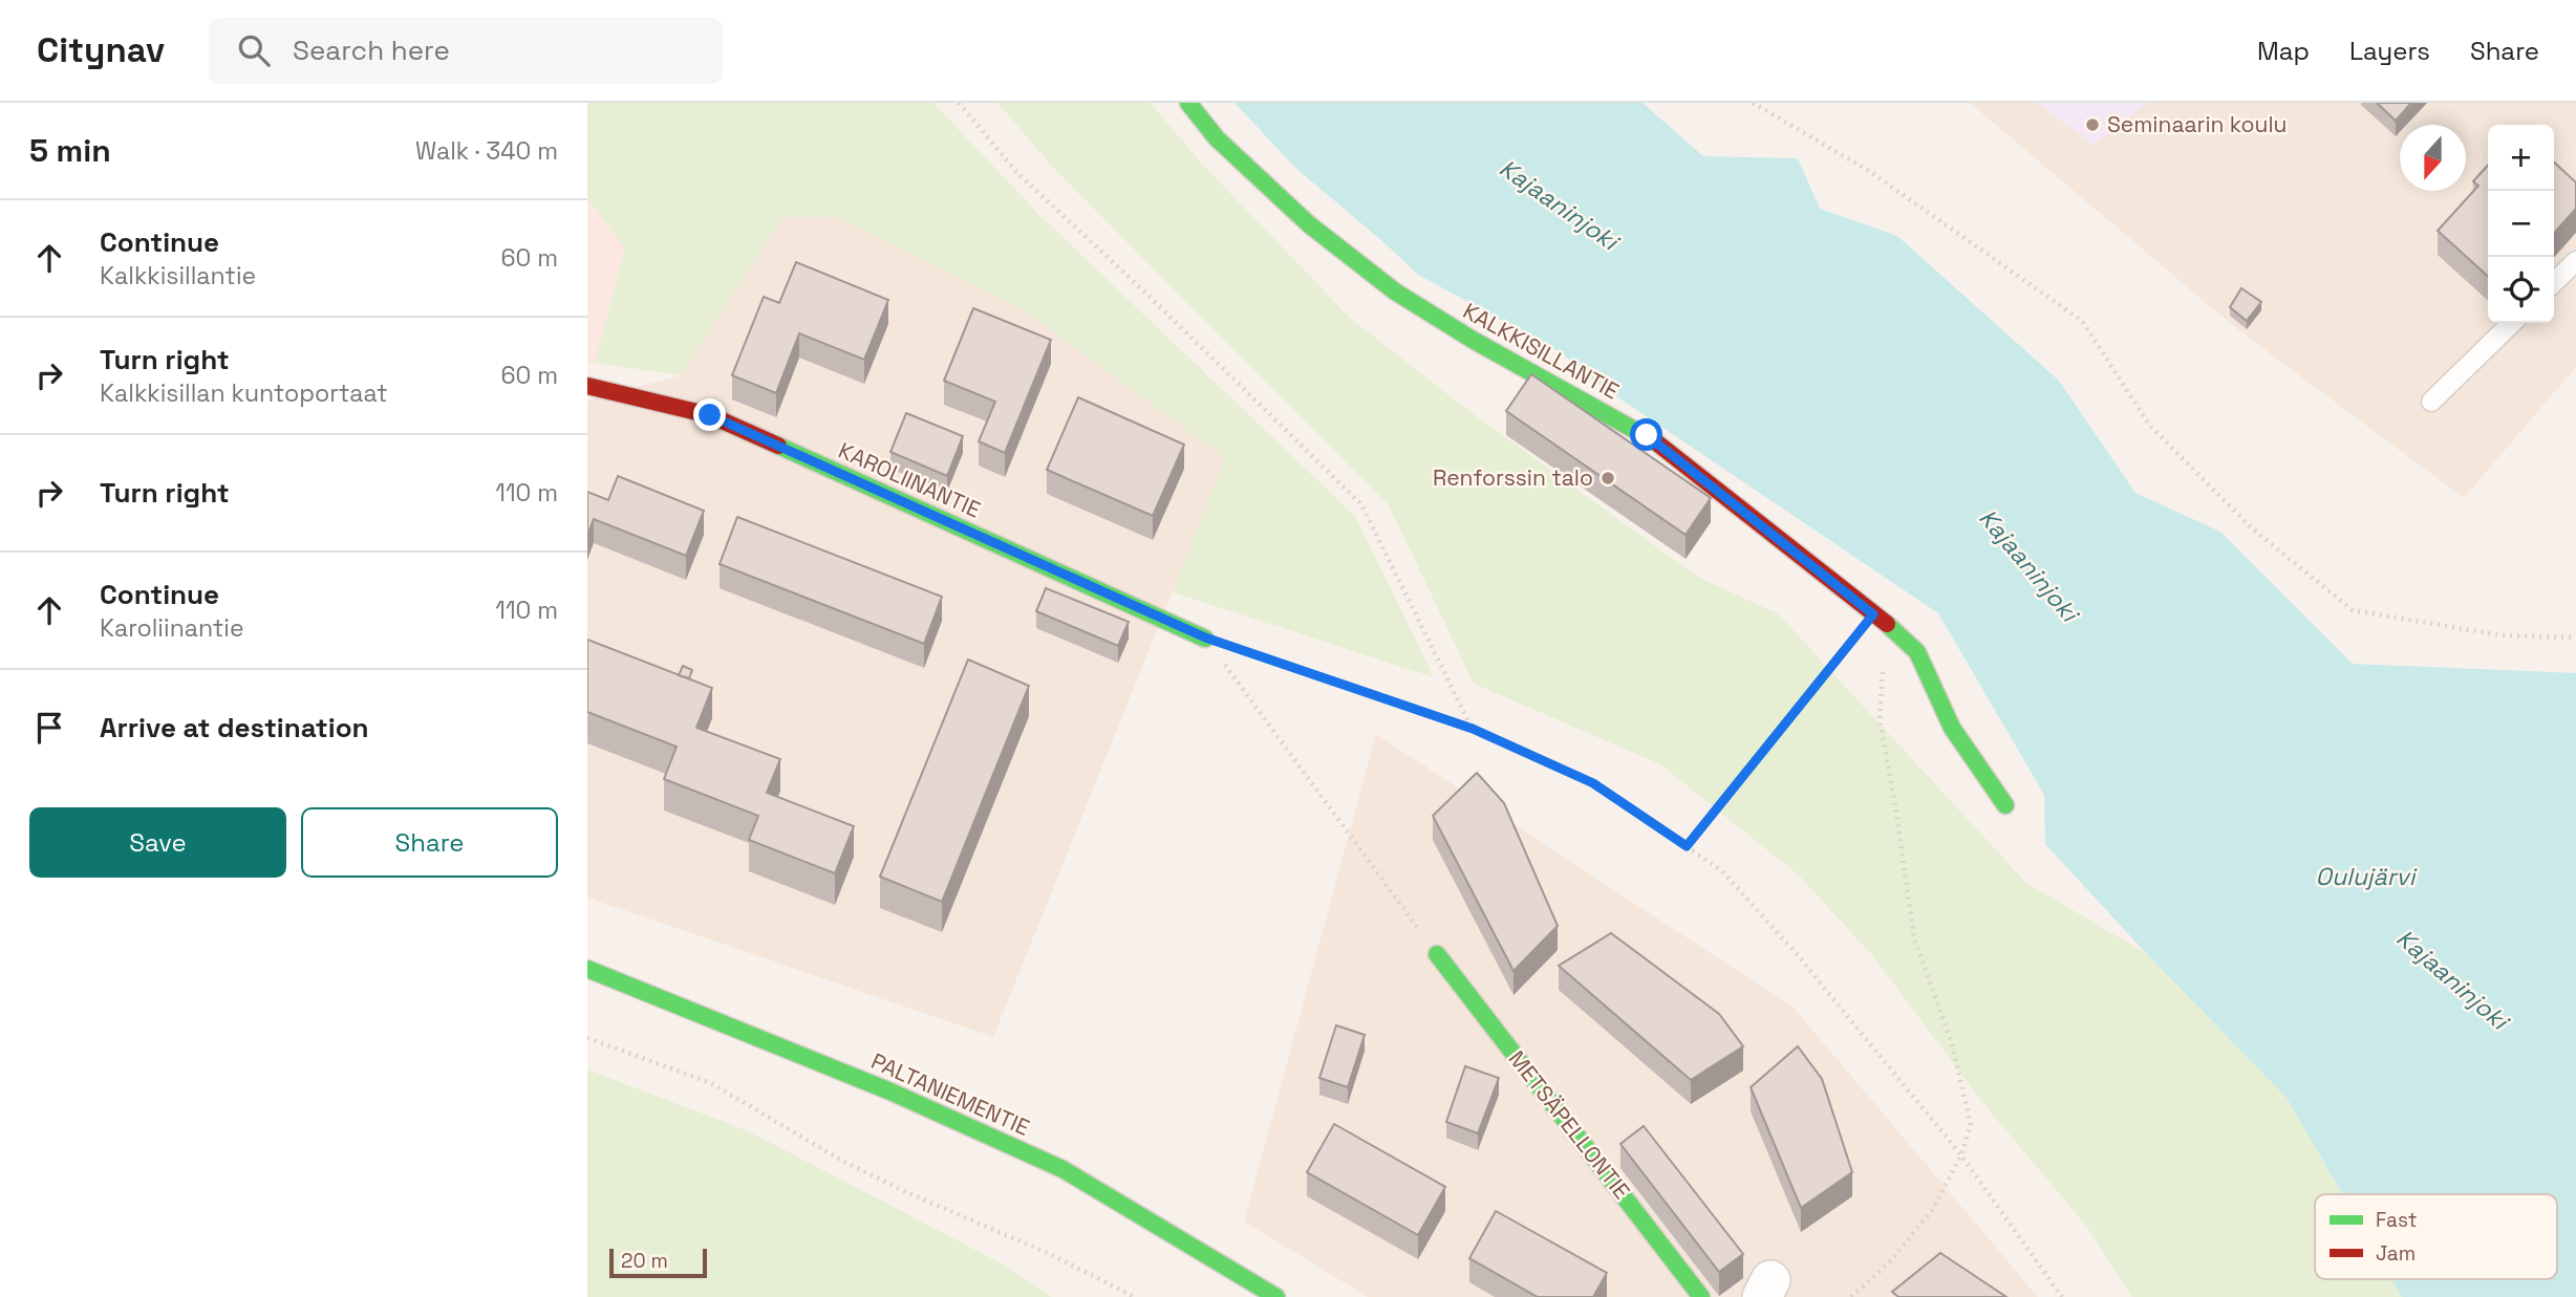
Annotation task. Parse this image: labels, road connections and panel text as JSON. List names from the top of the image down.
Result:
{
  "streets": {
    "street": [
      "KALKKISILLANTIE",
      "KAROLIINANTIE",
      "PALTANIEMENTIE",
      "METSÄPELLONTIE"
    ]
  },
  "water": ["Kajaaninjoki", "Oulujärvi"],
  "places": ["Seminaarin koulu", "Renforssin talo"],
  "legend": ["Fast", "Jam"],
  "scale_bar": "20 m",
  "north": "bottom",
  "page": {
    "header": "Citynav",
    "search": "Search here",
    "nav": ["Map", "Layers", "Share"],
    "heading": ["5 min", "Walk · 340 m"],
    "map_buttons": ["+", "−"],
    "list": [
      ["Continue", "Kalkkisillantie", "60 m"],
      ["Turn right", "Kalkkisillan kuntoportaat", "60 m"],
      ["Turn right", "110 m"],
      ["Continue", "Karoliinantie", "110 m"],
      "Arrive at destination"
    ],
    "buttons": ["Save", "Share"],
    "scale": "20 m"
  }
}
